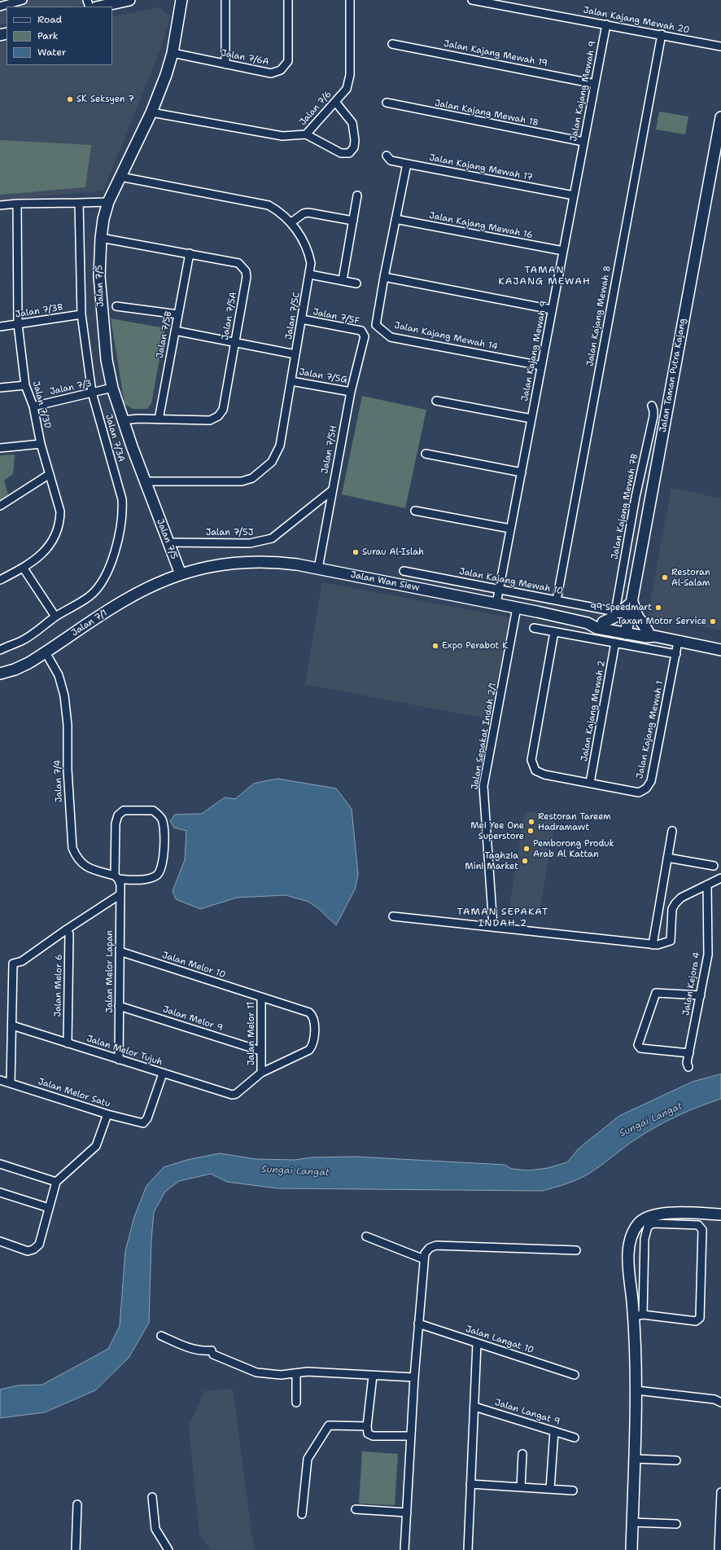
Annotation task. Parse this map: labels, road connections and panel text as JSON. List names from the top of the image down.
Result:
{
  "streets": {
    "street": [
      "Jalan Kajang Mewah 20",
      "Jalan Kajang Mewah 19",
      "Jalan 7/6A",
      "Jalan Kajang Mewah 9",
      "Jalan 7/6",
      "Jalan Kajang Mewah 18",
      "Jalan Kajang Mewah 17",
      "Jalan Kajang Mewah 16",
      "Jalan 7/5",
      "Jalan 7/3B",
      "Jalan 7/5A",
      "Jalan 7/5C",
      "Jalan Kajang Mewah 8",
      "Jalan 7/5F",
      "Jalan 7/5B",
      "Jalan Kajang Mewah 14",
      "Jalan Taman Putra Kajang",
      "Jalan 7/5G",
      "Jalan 7/3",
      "Jalan 7/3D",
      "Jalan 7/3A",
      "Jalan 7/5H",
      "Jalan Kajang Mewah 7B",
      "Jalan 7/5J",
      "Jalan Wan Siew",
      "Jalan Kajang Mewah 10",
      "Jalan 7/1",
      "Jalan Kajang Mewah 2",
      "Jalan Kajang Mewah 1",
      "Jalan Sepakat Indah 2/1",
      "Jalan 7/4",
      "Jalan Melor 10",
      "Jalan Melor Lapan",
      "Jalan Kejora 4",
      "Jalan Melor 6",
      "Jalan Melor 9",
      "Jalan Melor 11",
      "Jalan Melor Tujuh",
      "Jalan Melor Satu",
      "Jalan Langat 10",
      "Jalan Langat 9"
    ]
  },
  "crossings": [
    ["Jalan Kajang Mewah 20", "Jalan Kajang Mewah 9"],
    ["Jalan Kajang Mewah 20", "Jalan Kajang Mewah 8"],
    ["Jalan Kajang Mewah 19", "Jalan Kajang Mewah 9"],
    ["Jalan 7/6A", "Jalan 7/5"],
    ["Jalan Kajang Mewah 9", "Jalan Kajang Mewah 18"],
    ["Jalan Kajang Mewah 9", "Jalan Kajang Mewah 17"],
    ["Jalan Kajang Mewah 9", "Jalan Kajang Mewah 16"],
    ["Jalan Kajang Mewah 9", "Jalan Kajang Mewah 14"],
    ["Jalan Kajang Mewah 9", "Jalan Wan Siew"],
    ["Jalan Kajang Mewah 9", "Jalan Kajang Mewah 10"],
    ["Jalan 7/6", "Jalan 7/5"],
    ["Jalan Kajang Mewah 17", "Jalan Kajang Mewah 14"],
    ["Jalan Kajang Mewah 16", "Jalan Kajang Mewah 14"],
    ["Jalan 7/5", "Jalan 7/5A"],
    ["Jalan 7/5", "Jalan 7/5C"],
    ["Jalan 7/5", "Jalan 7/3"],
    ["Jalan 7/5", "Jalan 7/5J"],
    ["Jalan 7/5", "Jalan Wan Siew"],
    ["Jalan 7/5", "Jalan 7/1"],
    ["Jalan 7/3B", "Jalan 7/3D"],
    ["Jalan 7/3B", "Jalan 7/3A"],
    ["Jalan 7/5A", "Jalan 7/5B"],
    ["Jalan 7/5C", "Jalan 7/5F"],
    ["Jalan 7/5C", "Jalan 7/5G"],
    ["Jalan Kajang Mewah 8", "Jalan Kajang Mewah 10"],
    ["Jalan 7/5F", "Jalan 7/5H"],
    ["Jalan Taman Putra Kajang", "Jalan Wan Siew"],
    ["Jalan 7/5G", "Jalan 7/5H"],
    ["Jalan 7/3", "Jalan 7/3D"],
    ["Jalan 7/3", "Jalan 7/3A"],
    ["Jalan 7/5H", "Jalan 7/5J"],
    ["Jalan 7/5H", "Jalan Wan Siew"],
    ["Jalan Kajang Mewah 7B", "Jalan Kajang Mewah 10"],
    ["Jalan Wan Siew", "Jalan 7/1"],
    ["Jalan Wan Siew", "Jalan Kajang Mewah 1"],
    ["Jalan Wan Siew", "Jalan Sepakat Indah 2/1"],
    ["Jalan 7/1", "Jalan 7/4"],
    ["Jalan Kajang Mewah 2", "Jalan Kajang Mewah 1"],
    ["Jalan 7/4", "Jalan Melor Lapan"],
    ["Jalan Melor 10", "Jalan Melor Lapan"],
    ["Jalan Melor 10", "Jalan Melor 11"],
    ["Jalan Melor Lapan", "Jalan Melor 9"],
    ["Jalan Melor Lapan", "Jalan Melor Tujuh"],
    ["Jalan Melor 6", "Jalan Melor Tujuh"],
    ["Jalan Melor 9", "Jalan Melor 11"],
    ["Jalan Melor 11", "Jalan Melor Tujuh"],
    ["Jalan Melor Tujuh", "Jalan Melor Satu"]
  ],
  "districts": ["TAMAN KAJANG MEWAH", "TAMAN SEPAKAT INDAH 2"],
  "water": ["Sungai Langat"],
  "places": [
    "SK Seksyen 7",
    "Surau Al-Islah",
    "Restoran Al-Salam",
    "99 Speedmart",
    "Taxan Motor Service",
    "Expo Perabot K",
    "Restoran Tareem Hadramawt",
    "Mei Yee One Superstore",
    "Pemborong Produk Arab Al Kattan",
    "Taghzia Mini Market"
  ],
  "legend": ["Road", "Park", "Water"]
}
